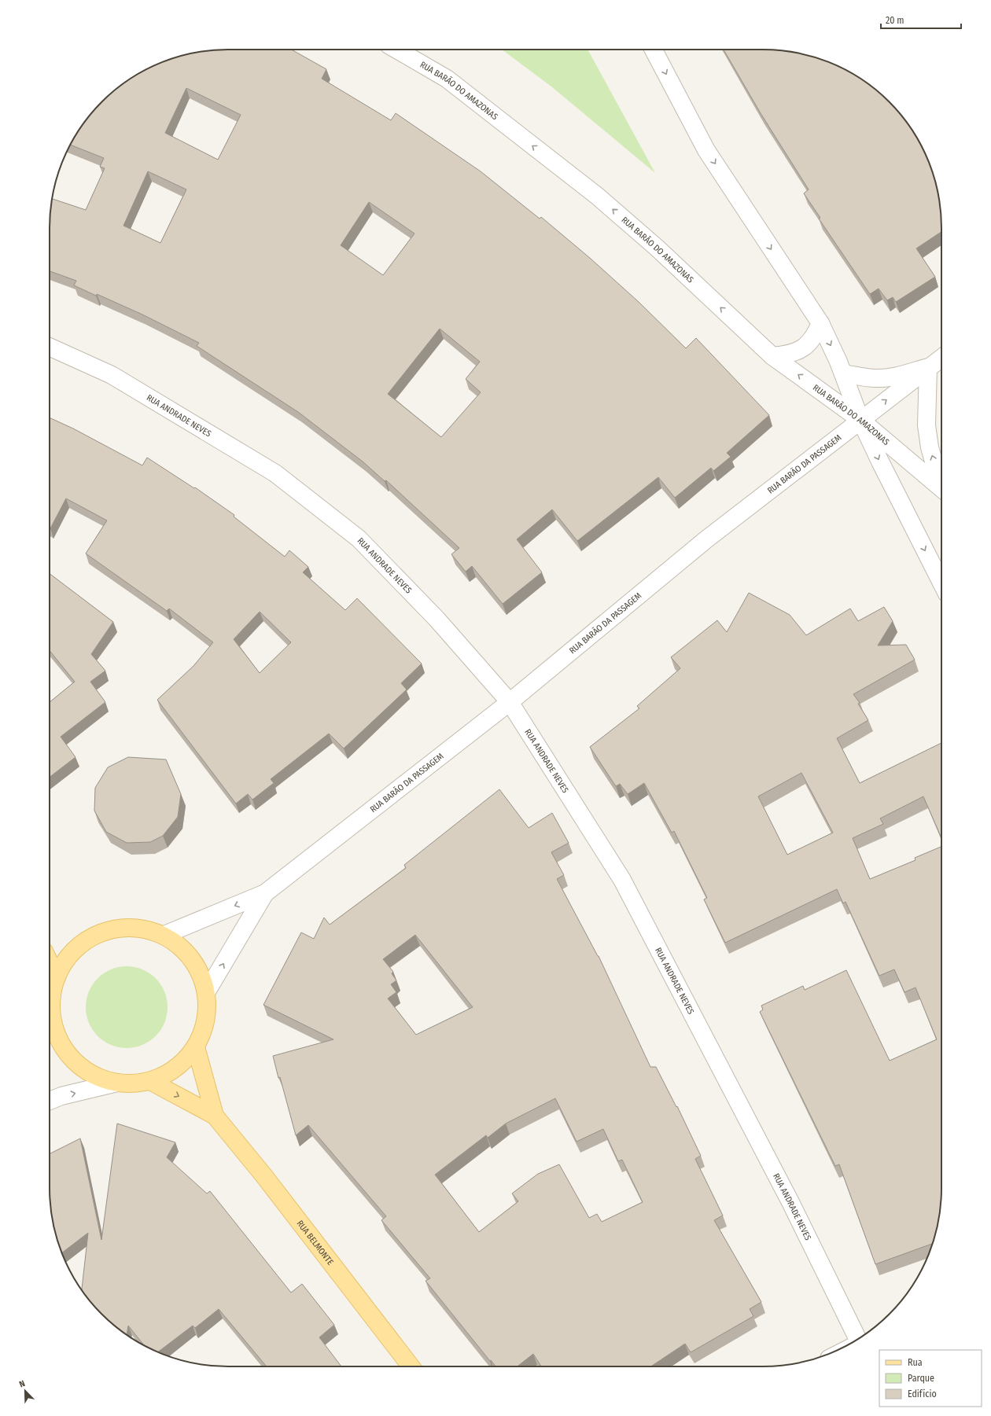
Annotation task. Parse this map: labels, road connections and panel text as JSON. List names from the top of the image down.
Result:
{
  "streets": {
    "main road": ["RUA BELMONTE"],
    "street": ["RUA BARÃO DO AMAZONAS", "RUA ANDRADE NEVES", "RUA BARÃO DA PASSAGEM"]
  },
  "crossings": [
    ["RUA BARÃO DO AMAZONAS", "RUA BARÃO DA PASSAGEM"],
    ["RUA ANDRADE NEVES", "RUA BARÃO DA PASSAGEM"]
  ],
  "legend": ["Rua", "Parque", "Edifício"],
  "scale_bar": "20 m",
  "north": "top left"
}
